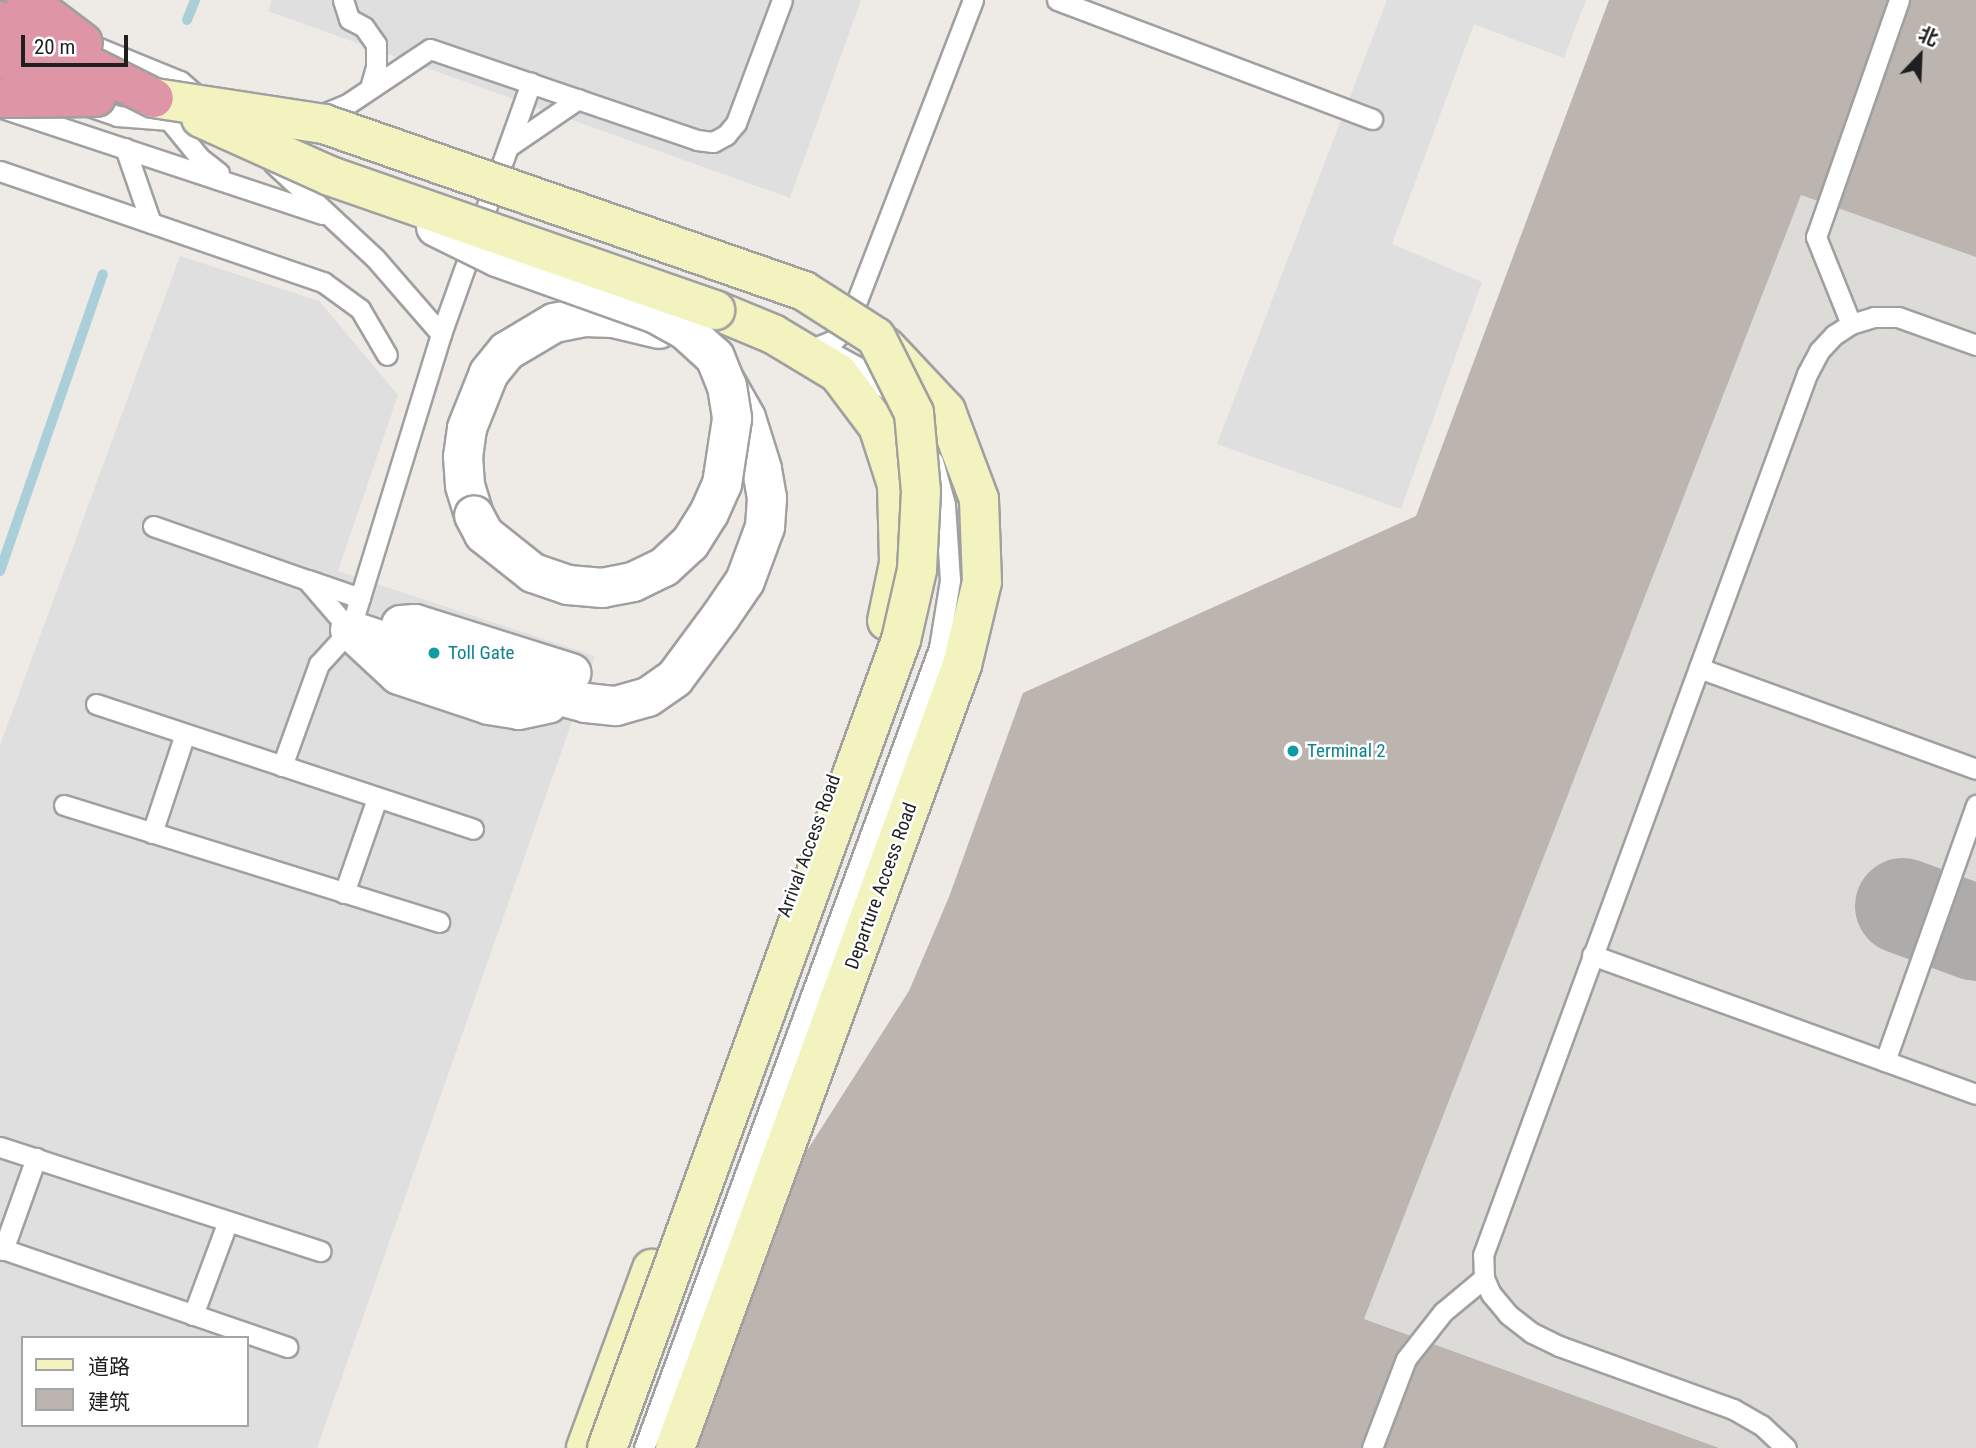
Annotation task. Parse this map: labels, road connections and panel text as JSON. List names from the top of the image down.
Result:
{
  "streets": {
    "street": ["Arrival Access Road", "Departure Access Road"]
  },
  "crossings": [
    ["Arrival Access Road", "Departure Access Road"]
  ],
  "places": ["Toll Gate", "Terminal 2"],
  "legend": ["道路", "建筑"],
  "scale_bar": "20 m",
  "north": "top right"
}
